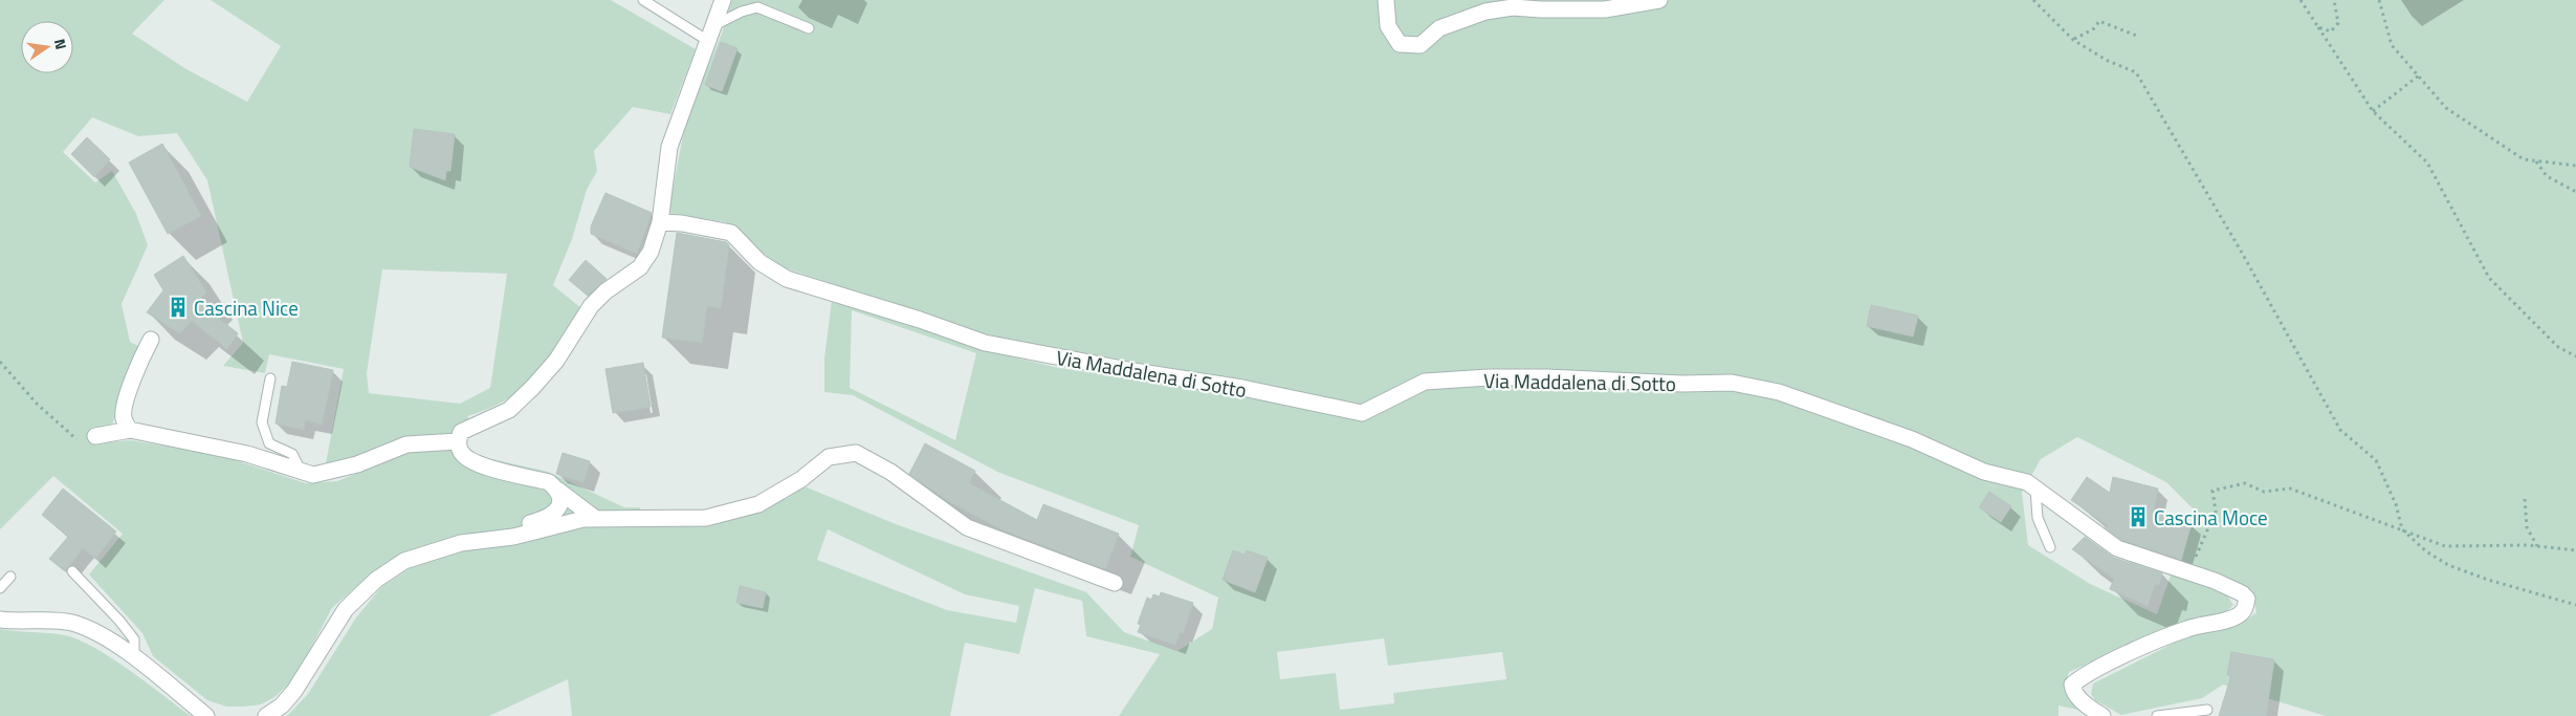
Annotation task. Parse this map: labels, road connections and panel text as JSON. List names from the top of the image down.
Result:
{
  "streets": {
    "street": ["Via Maddalena di Sotto"]
  },
  "places": {
    "building": ["Cascina Nice", "Cascina Moce"]
  },
  "north": "right"
}
